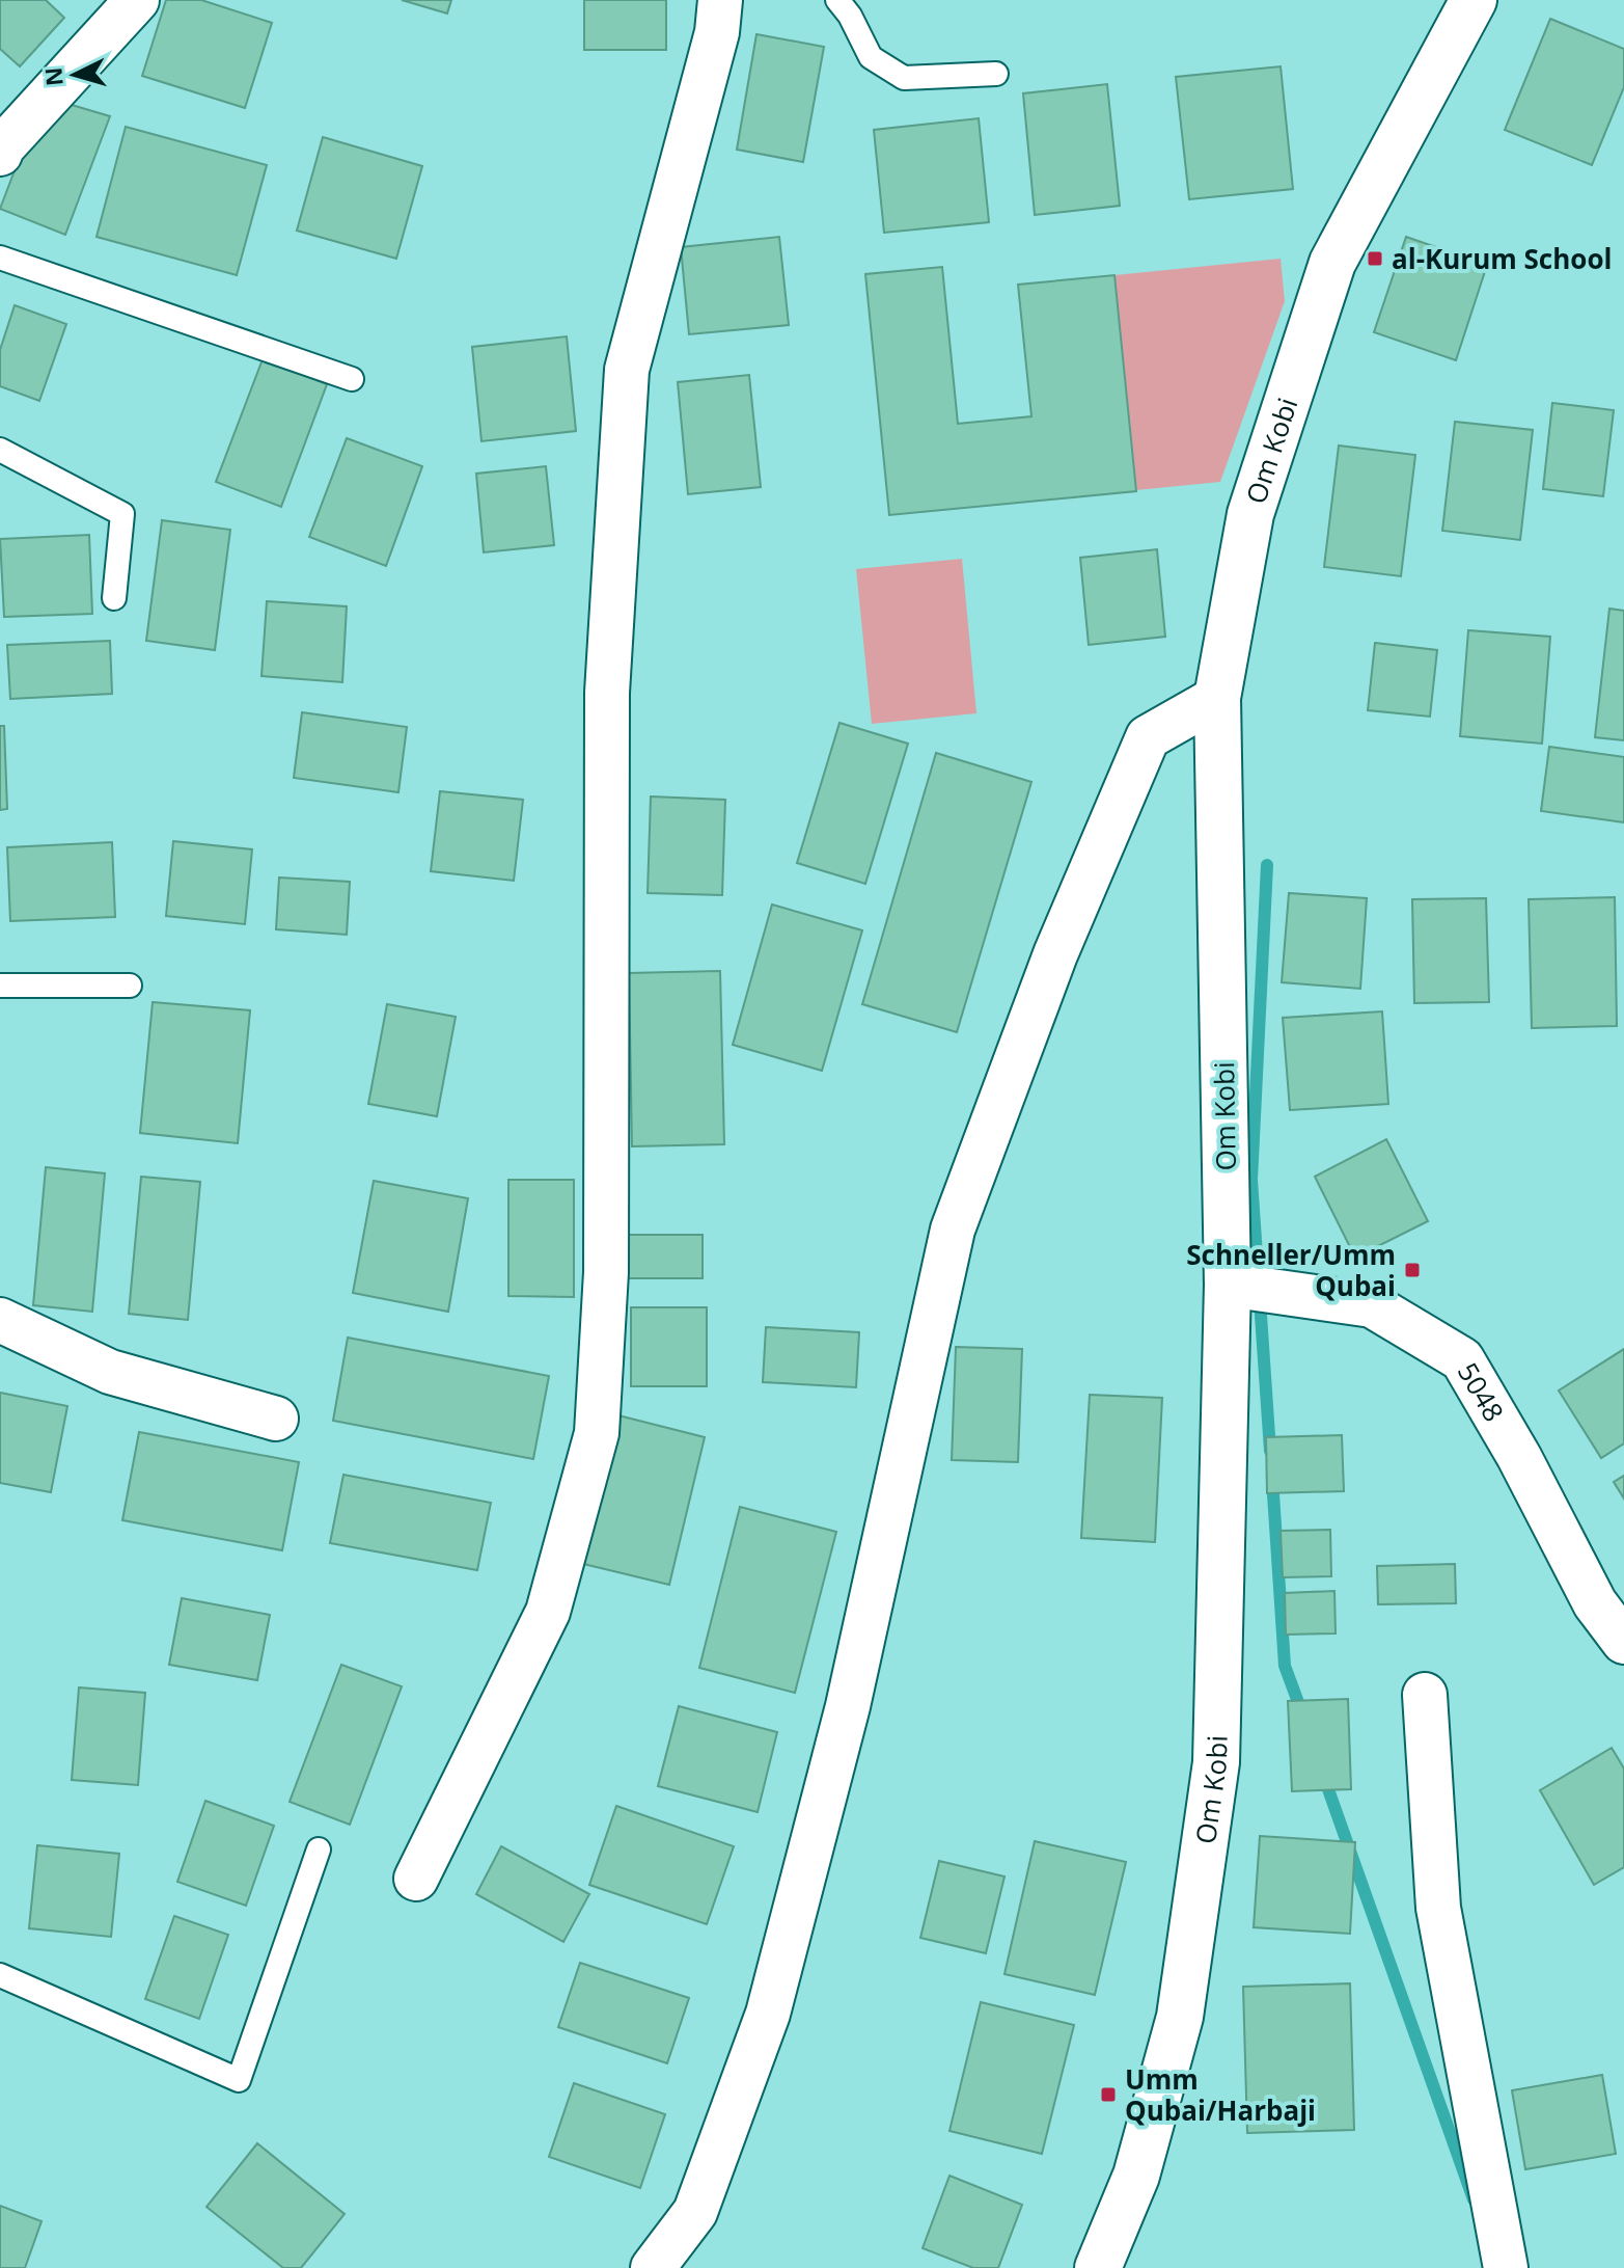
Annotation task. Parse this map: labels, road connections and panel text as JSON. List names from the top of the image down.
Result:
{
  "streets": {
    "street": ["Om Kobi", "5048"]
  },
  "crossings": [
    ["Om Kobi", "5048"]
  ],
  "places": {
    "transit": ["al-Kurum School", "Schneller/Umm Qubai", "Umm Qubai/Harbaji"]
  },
  "north": "left"
}
